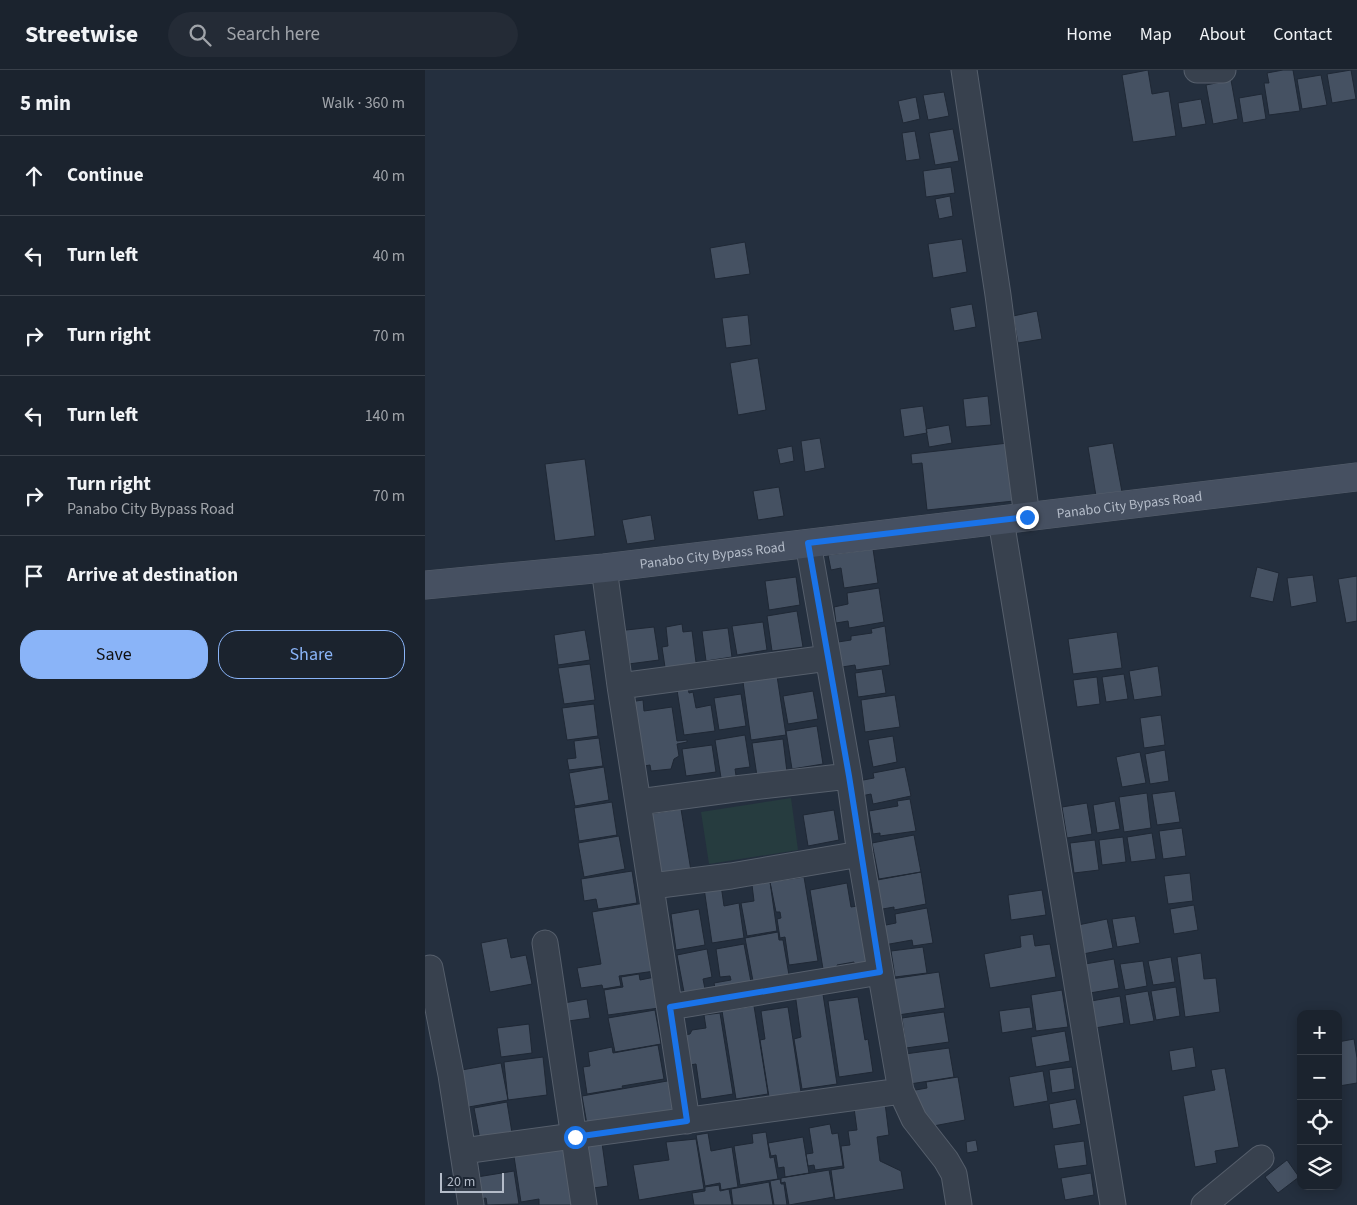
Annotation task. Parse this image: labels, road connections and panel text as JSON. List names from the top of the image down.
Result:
{
  "streets": {
    "main road": ["Panabo City Bypass Road"]
  },
  "scale_bar": "20 m",
  "page": {
    "header": "Streetwise",
    "search": "Search here",
    "nav": [
      "Home",
      "Map",
      "About",
      "Contact"
    ],
    "heading": ["5 min", "Walk · 360 m"],
    "list": [
      ["Continue", "40 m"],
      ["Turn left", "40 m"],
      ["Turn right", "70 m"],
      ["Turn left", "140 m"],
      ["Turn right", "Panabo City Bypass Road", "70 m"],
      "Arrive at destination"
    ],
    "buttons": ["Save", "Share"],
    "map_buttons": ["+", "−"],
    "scale": "20 m"
  }
}
